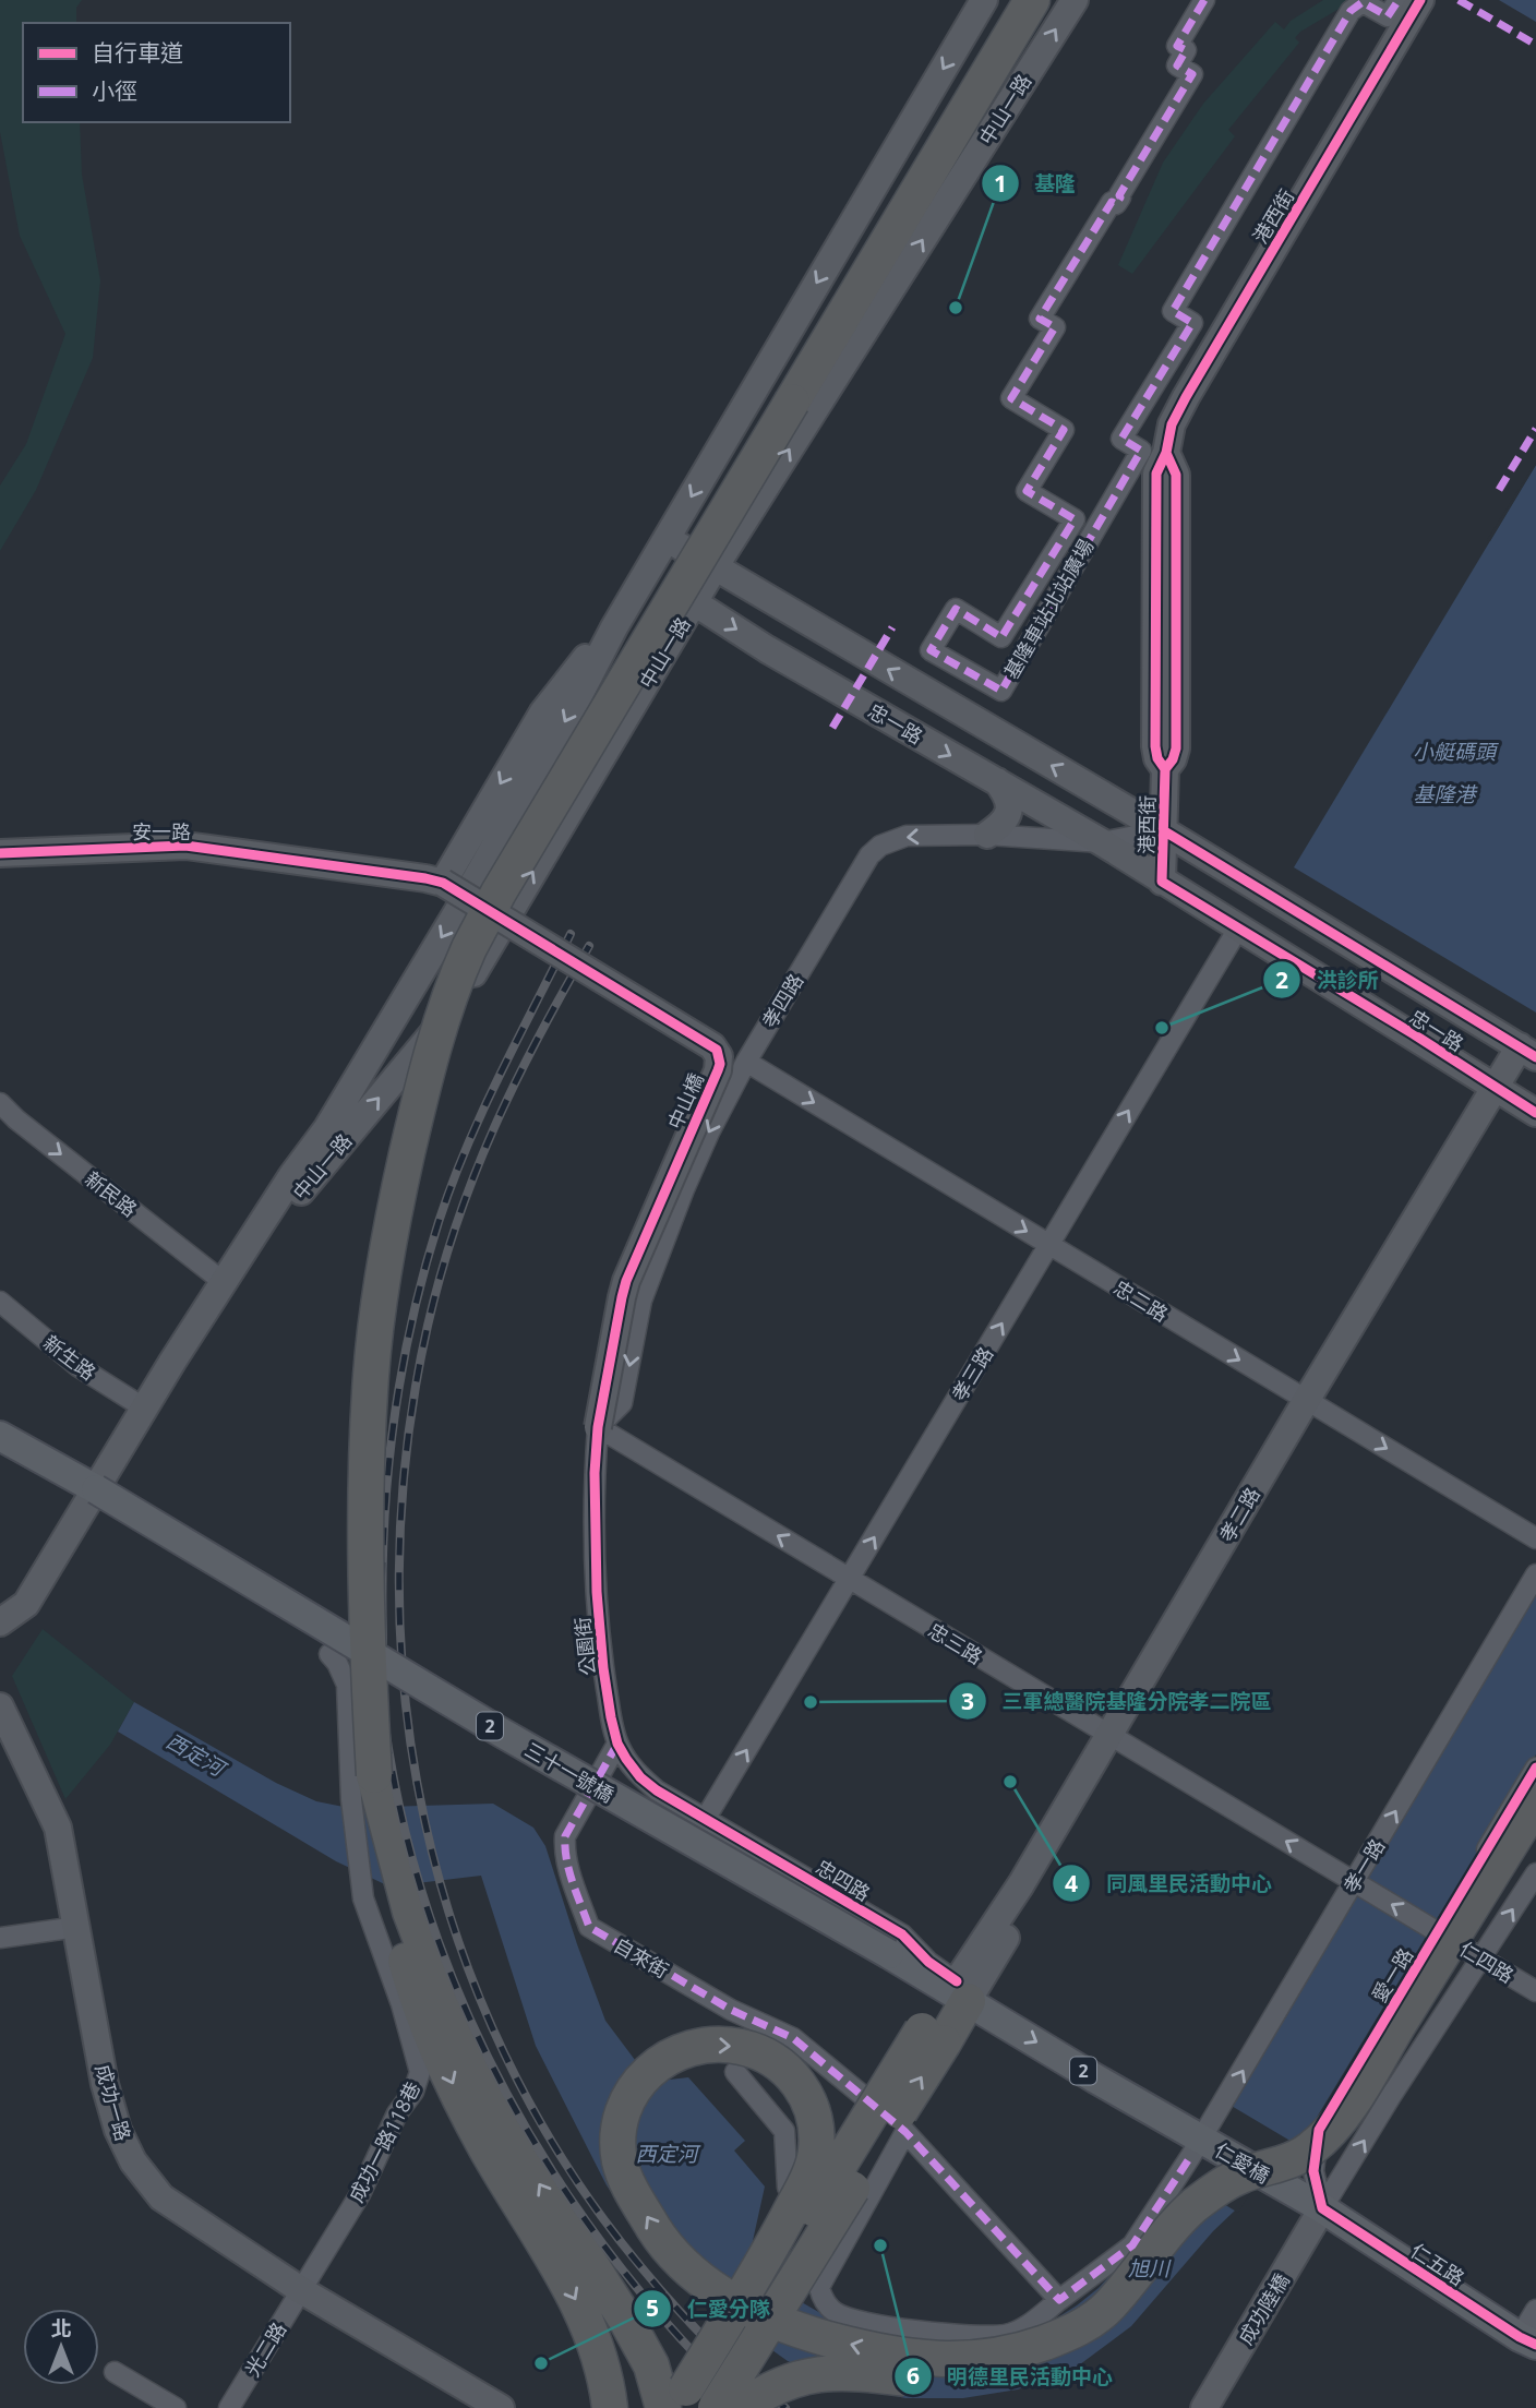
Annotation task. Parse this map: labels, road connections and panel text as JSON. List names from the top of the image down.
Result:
{
  "streets": {
    "main road": [
      "2",
      "三十一號橋",
      "忠四路",
      "仁愛橋",
      "仁五路"
    ],
    "street": [
      "中山一路",
      "港西街",
      "基隆車站北站廣場",
      "忠一路",
      "安一路",
      "孝四路",
      "中山橋",
      "新民路",
      "忠二路",
      "新生路",
      "孝三路",
      "孝二路",
      "忠三路",
      "公園街",
      "孝一路",
      "自來街",
      "仁四路",
      "愛一路",
      "成功一路",
      "成功一路118巷",
      "成功陸橋",
      "光二路"
    ]
  },
  "crossings": [
    ["中山一路", "忠一路"],
    ["中山一路", "新民路"],
    ["中山一路", "新生路"],
    ["中山一路", "2"],
    ["中山一路", "三十一號橋"],
    ["港西街", "忠一路"],
    ["港西街", "孝四路"],
    ["忠一路", "孝四路"],
    ["忠一路", "孝三路"],
    ["忠一路", "孝二路"],
    ["安一路", "中山橋"],
    ["孝四路", "中山橋"],
    ["孝四路", "忠二路"],
    ["孝四路", "忠三路"],
    ["孝四路", "公園街"],
    ["中山橋", "忠三路"],
    ["中山橋", "公園街"],
    ["忠二路", "孝三路"],
    ["忠二路", "孝二路"],
    ["孝三路", "忠三路"],
    ["孝三路", "公園街"],
    ["孝三路", "忠四路"],
    ["孝二路", "忠三路"],
    ["孝二路", "忠四路"],
    ["忠三路", "公園街"],
    ["忠三路", "孝一路"],
    ["忠三路", "仁四路"],
    ["公園街", "忠四路"],
    ["公園街", "自來街"],
    ["2", "三十一號橋"],
    ["三十一號橋", "忠四路"],
    ["孝一路", "忠四路"],
    ["孝一路", "仁四路"],
    ["孝一路", "仁愛橋"],
    ["忠四路", "仁愛橋"],
    ["仁四路", "愛一路"],
    ["愛一路", "仁愛橋"],
    ["愛一路", "仁五路"],
    ["愛一路", "成功陸橋"],
    ["成功一路", "成功一路118巷"],
    ["成功一路", "光二路"],
    ["成功一路118巷", "光二路"],
    ["仁愛橋", "仁五路"],
    ["仁愛橋", "成功陸橋"],
    ["仁五路", "成功陸橋"]
  ],
  "one_way": [
    "孝四路",
    "新民路",
    "忠二路",
    "孝三路",
    "忠三路",
    "忠四路",
    "仁四路"
  ],
  "water": [
    "小艇碼頭",
    "基隆港",
    "西定河",
    "旭川"
  ],
  "places": [
    "基隆",
    "洪診所",
    "三軍總醫院基隆分院孝二院區",
    "同風里民活動中心",
    "明德里民活動中心",
    "仁愛分隊"
  ],
  "legend": ["自行車道", "小徑"],
  "north": "top"
}
